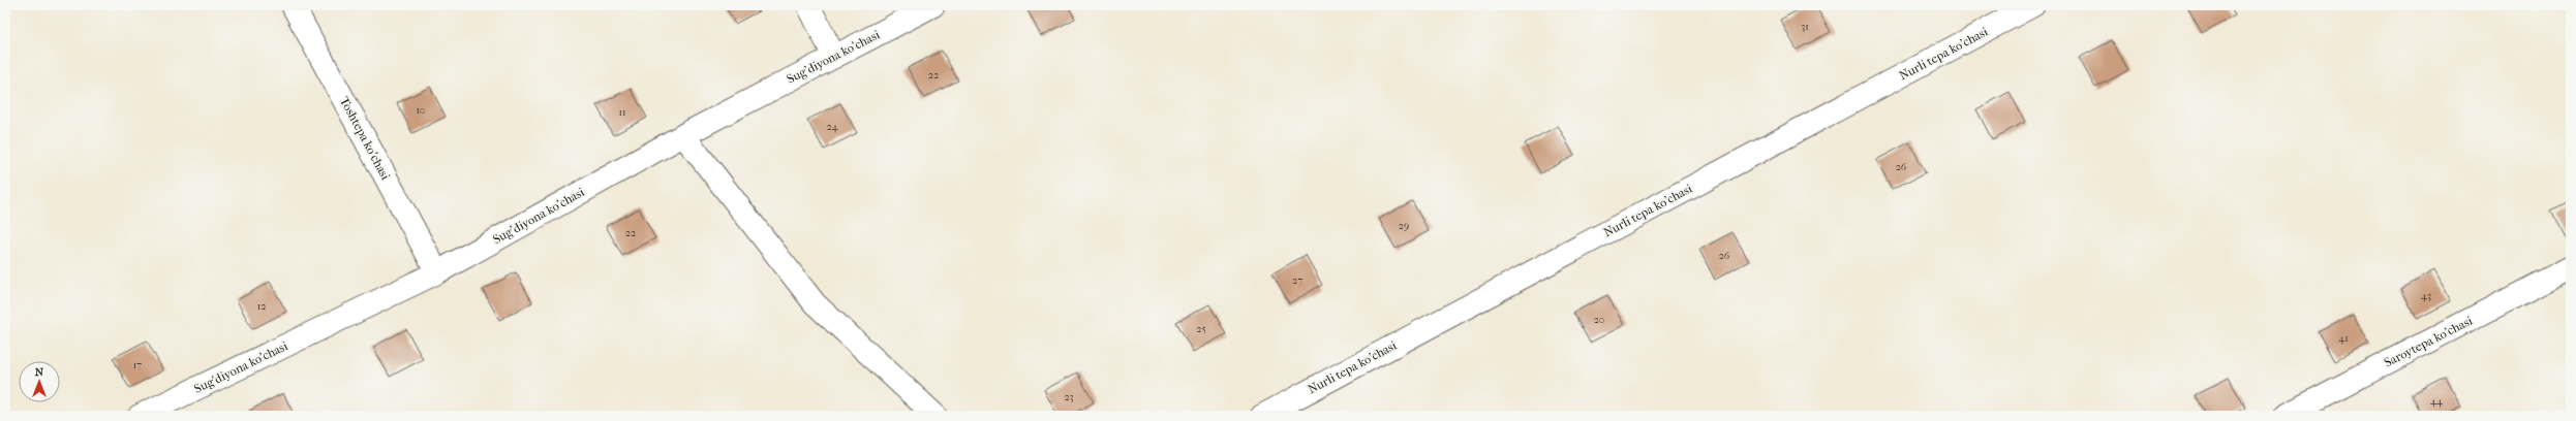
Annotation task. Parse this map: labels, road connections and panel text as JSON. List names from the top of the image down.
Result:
{
  "streets": {
    "street": [
      "Nurli tepa ko'chasi",
      "Sug'diyona ko'chasi",
      "Toshtepa ko'chasi",
      "Saroytepa ko'chasi"
    ]
  },
  "crossings": [
    ["Sug'diyona ko'chasi", "Toshtepa ko'chasi"]
  ],
  "house_numbers": [
    "31",
    "22",
    "10",
    "11",
    "24",
    "26",
    "29",
    "22",
    "26",
    "27",
    "43",
    "12",
    "20",
    "25",
    "41",
    "17",
    "23",
    "44"
  ],
  "north": "top"
}
